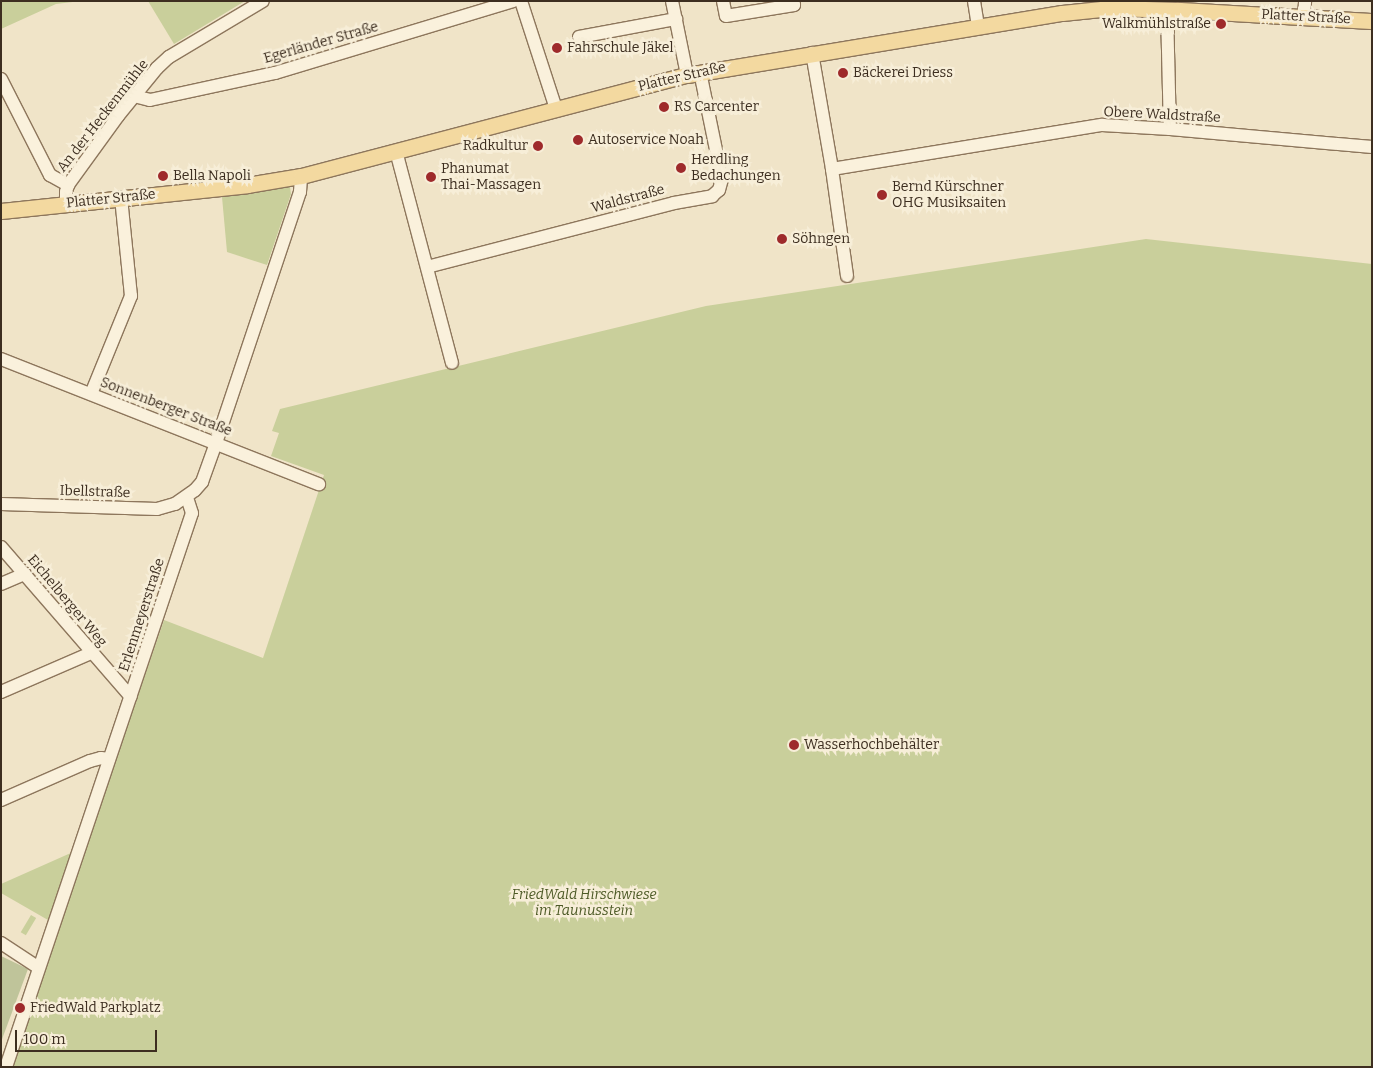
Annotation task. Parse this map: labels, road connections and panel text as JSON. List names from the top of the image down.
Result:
{
  "streets": {
    "main road": ["Platter Straße"],
    "street": [
      "Egerländer Straße",
      "Obere Waldstraße",
      "An der Heckenmühle",
      "Waldstraße",
      "Sonnenberger Straße",
      "Ibellstraße",
      "Eichelberger Weg",
      "Erlenmeyerstraße"
    ]
  },
  "crossings": [
    ["Platter Straße", "Waldstraße"],
    ["Egerländer Straße", "An der Heckenmühle"],
    ["Ibellstraße", "Erlenmeyerstraße"],
    ["Eichelberger Weg", "Erlenmeyerstraße"]
  ],
  "parks": ["FriedWald Hirschwiese im Taunusstein"],
  "places": [
    "Walkmühlstraße",
    "Fahrschule Jäkel",
    "Bäckerei Driess",
    "RS Carcenter",
    "Autoservice Noah",
    "Radkultur",
    "Herdling Bedachungen",
    "Bella Napoli",
    "Phanumat Thai-Massagen",
    "Bernd Kürschner OHG Musiksaiten",
    "Söhngen",
    "Wasserhochbehälter",
    "FriedWald Parkplatz"
  ],
  "scale_bar": "100 m"
}
